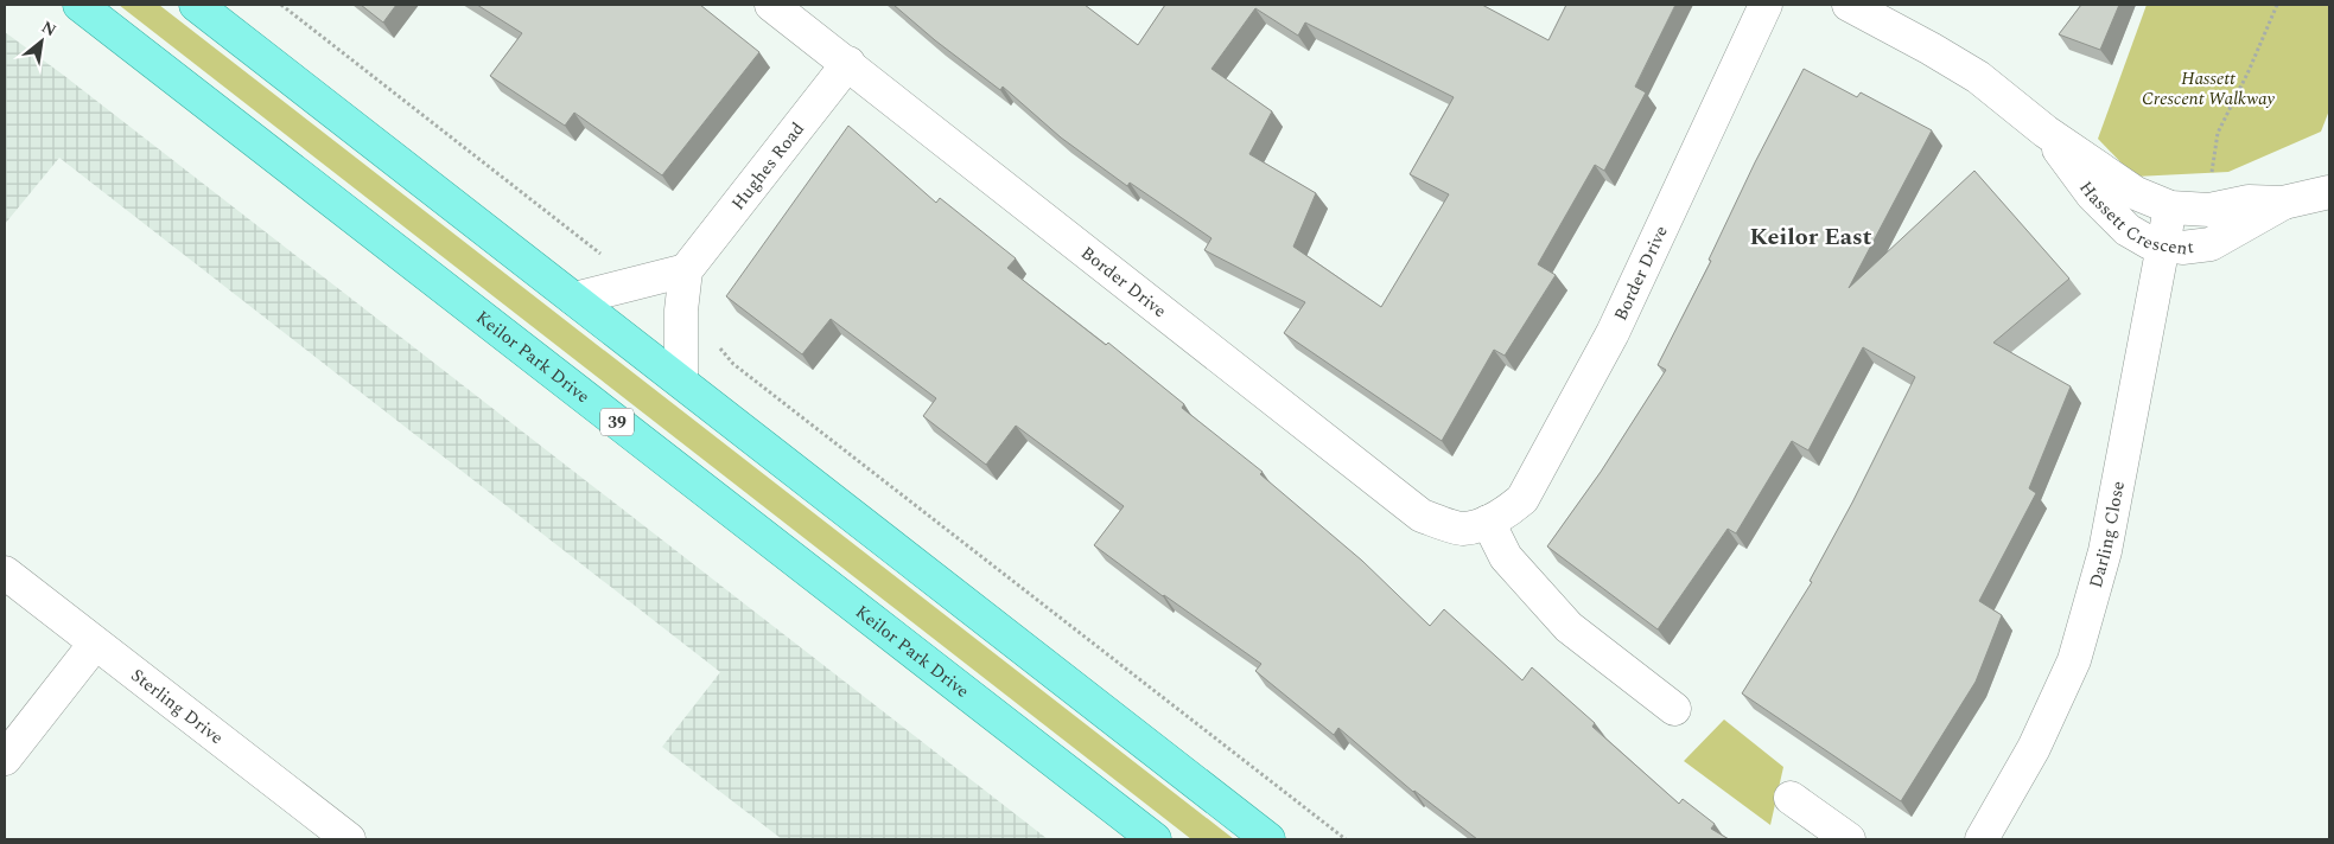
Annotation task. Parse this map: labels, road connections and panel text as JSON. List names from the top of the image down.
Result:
{
  "streets": {
    "main road": ["Keilor Park Drive", "39"],
    "street": [
      "Hughes Road",
      "Hassett Crescent",
      "Border Drive",
      "Darling Close",
      "Sterling Drive"
    ]
  },
  "crossings": [
    ["Hughes Road", "Border Drive"],
    ["Hassett Crescent", "Darling Close"]
  ],
  "districts": ["Keilor East"],
  "parks": ["Hassett Crescent Walkway"],
  "north": "top right"
}
